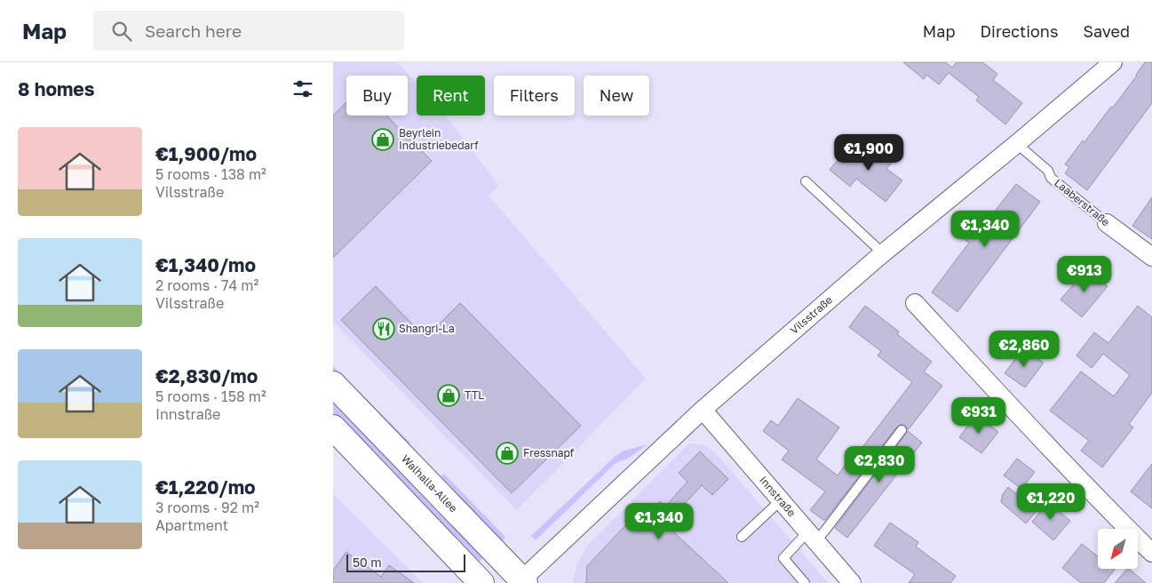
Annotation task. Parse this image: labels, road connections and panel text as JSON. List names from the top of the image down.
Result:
{
  "streets": {
    "main road": ["Walhalla-Allee"],
    "street": ["Laaberstraße", "Vilsstraße", "Innstraße"]
  },
  "crossings": [
    ["Laaberstraße", "Vilsstraße"],
    ["Vilsstraße", "Walhalla-Allee"],
    ["Vilsstraße", "Innstraße"]
  ],
  "places": {
    "shop": ["Beyrlein Industriebedarf", "TTL", "Fressnapf"],
    "restaurant": ["Shangri-La"]
  },
  "scale_bar": "50 m",
  "north": "bottom left",
  "page": {
    "header": "Map",
    "search": "Search here",
    "nav": ["Map", "Directions", "Saved"],
    "heading": "8 homes",
    "chip": [
      "Buy",
      "Rent",
      "Filters",
      "New"
    ],
    "list": [
      {
        "name": "€1,900/mo",
        "note": "5 rooms · 138 m² · Vilsstraße"
      },
      {
        "name": "€1,340/mo",
        "note": "2 rooms · 74 m² · Vilsstraße"
      },
      {
        "name": "€2,830/mo",
        "note": "5 rooms · 158 m² · Innstraße"
      },
      {
        "name": "€1,220/mo",
        "note": "3 rooms · 92 m² · Apartment"
      }
    ],
    "price": [
      "€1,900",
      "€1,340",
      "€913",
      "€2,860",
      "€931",
      "€2,830",
      "€1,220",
      "€1,340"
    ],
    "scale": "50 m"
  }
}
